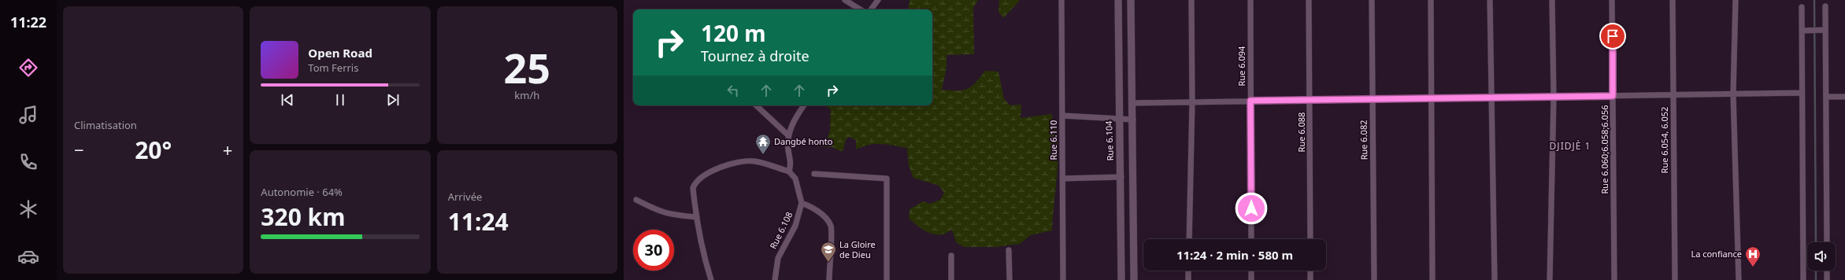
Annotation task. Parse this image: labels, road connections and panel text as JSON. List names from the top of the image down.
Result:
{
  "streets": {
    "street": [
      "Rue 6.094",
      "Rue 6.088",
      "Rue 6.110",
      "Rue 6.082",
      "Rue 6.054, 6.052",
      "Rue 6.104",
      "Rue 6.060;6.058;6.056",
      "Rue 6.108"
    ]
  },
  "districts": ["DJIDJÈ 1"],
  "places": {
    "temple": ["Dangbé honto"],
    "school or university": ["La Gloire de Dieu"],
    "hospital": ["La confiance"]
  },
  "page": {
    "tabs": "11:22",
    "tile": [
      "Climatisation",
      ["25", "km/h"],
      ["Autonomie · 64%", "320 km"],
      ["Arrivée", "11:24"]
    ],
    "turn": ["120 m", "Tournez à droite"],
    "song": ["Open Road", "Tom Ferris"],
    "heat": ["−", "20°", "+"],
    "limit": "30",
    "trip": "11:24 · 2 min · 580 m"
  }
}
